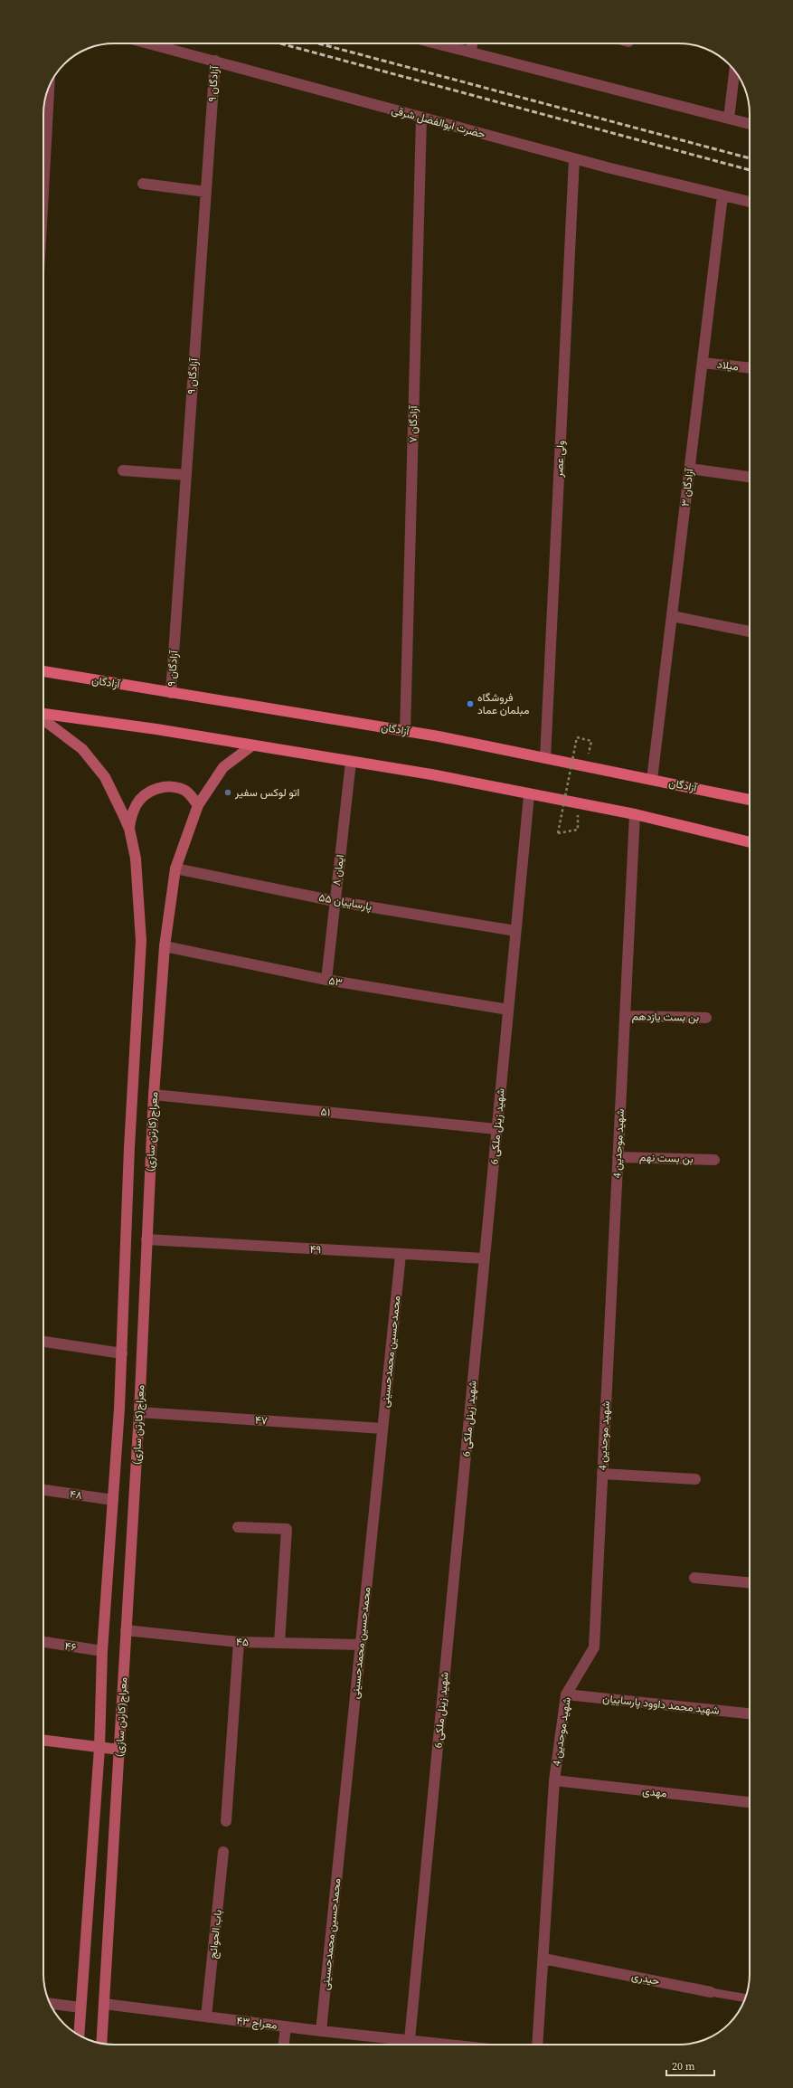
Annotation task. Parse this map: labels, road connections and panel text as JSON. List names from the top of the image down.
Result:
{
  "streets": {
    "main road": ["آزادگان"],
    "street": [
      "۹ آزادگان",
      "حضرت ابوالفضل شرقی",
      "میلاد",
      "۷ آزادگان",
      "ولی عصر",
      "۳ آزادگان",
      "۸ ایمان",
      "پارساییان ۵۵",
      "۵۳",
      "بن بست یازدهم",
      "۵۱",
      "6 شهید زینل ملکی",
      "معراج(کارتن سازی)",
      "4 شهید موحدین",
      "بن بست نهم",
      "۴۹",
      "محمدحسین محمدحسینی",
      "۴۷",
      "۴۸",
      "۴۵",
      "۴۶",
      "شهید محمد داوود پارساییان",
      "مهدی",
      "باب الحوائج",
      "حیدری",
      "معراج ۴۳"
    ]
  },
  "crossings": [
    ["۹ آزادگان", "حضرت ابوالفضل شرقی"],
    ["۹ آزادگان", "آزادگان"],
    ["حضرت ابوالفضل شرقی", "۷ آزادگان"],
    ["حضرت ابوالفضل شرقی", "ولی عصر"],
    ["حضرت ابوالفضل شرقی", "۳ آزادگان"],
    ["میلاد", "۳ آزادگان"],
    ["۷ آزادگان", "آزادگان"],
    ["ولی عصر", "آزادگان"],
    ["۳ آزادگان", "آزادگان"],
    ["۸ ایمان", "پارساییان ۵۵"],
    ["۸ ایمان", "۵۳"],
    ["پارساییان ۵۵", "6 شهید زینل ملکی"],
    ["پارساییان ۵۵", "معراج(کارتن سازی)"],
    ["۵۳", "6 شهید زینل ملکی"],
    ["۵۳", "معراج(کارتن سازی)"],
    ["بن بست یازدهم", "4 شهید موحدین"],
    ["۵۱", "6 شهید زینل ملکی"],
    ["۵۱", "معراج(کارتن سازی)"],
    ["6 شهید زینل ملکی", "۴۹"],
    ["معراج(کارتن سازی)", "۴۹"],
    ["معراج(کارتن سازی)", "۴۷"],
    ["معراج(کارتن سازی)", "۴۸"],
    ["معراج(کارتن سازی)", "۴۵"],
    ["معراج(کارتن سازی)", "۴۶"],
    ["معراج(کارتن سازی)", "معراج ۴۳"],
    ["4 شهید موحدین", "بن بست نهم"],
    ["4 شهید موحدین", "شهید محمد داوود پارساییان"],
    ["4 شهید موحدین", "مهدی"],
    ["4 شهید موحدین", "حیدری"],
    ["۴۹", "محمدحسین محمدحسینی"],
    ["محمدحسین محمدحسینی", "۴۷"],
    ["محمدحسین محمدحسینی", "۴۵"],
    ["محمدحسین محمدحسینی", "معراج ۴۳"],
    ["باب الحوائج", "معراج ۴۳"]
  ],
  "places": ["فروشگاه مبلمان عماد", "اتو لوکس سفیر"],
  "scale_bar": "20 m"
}
